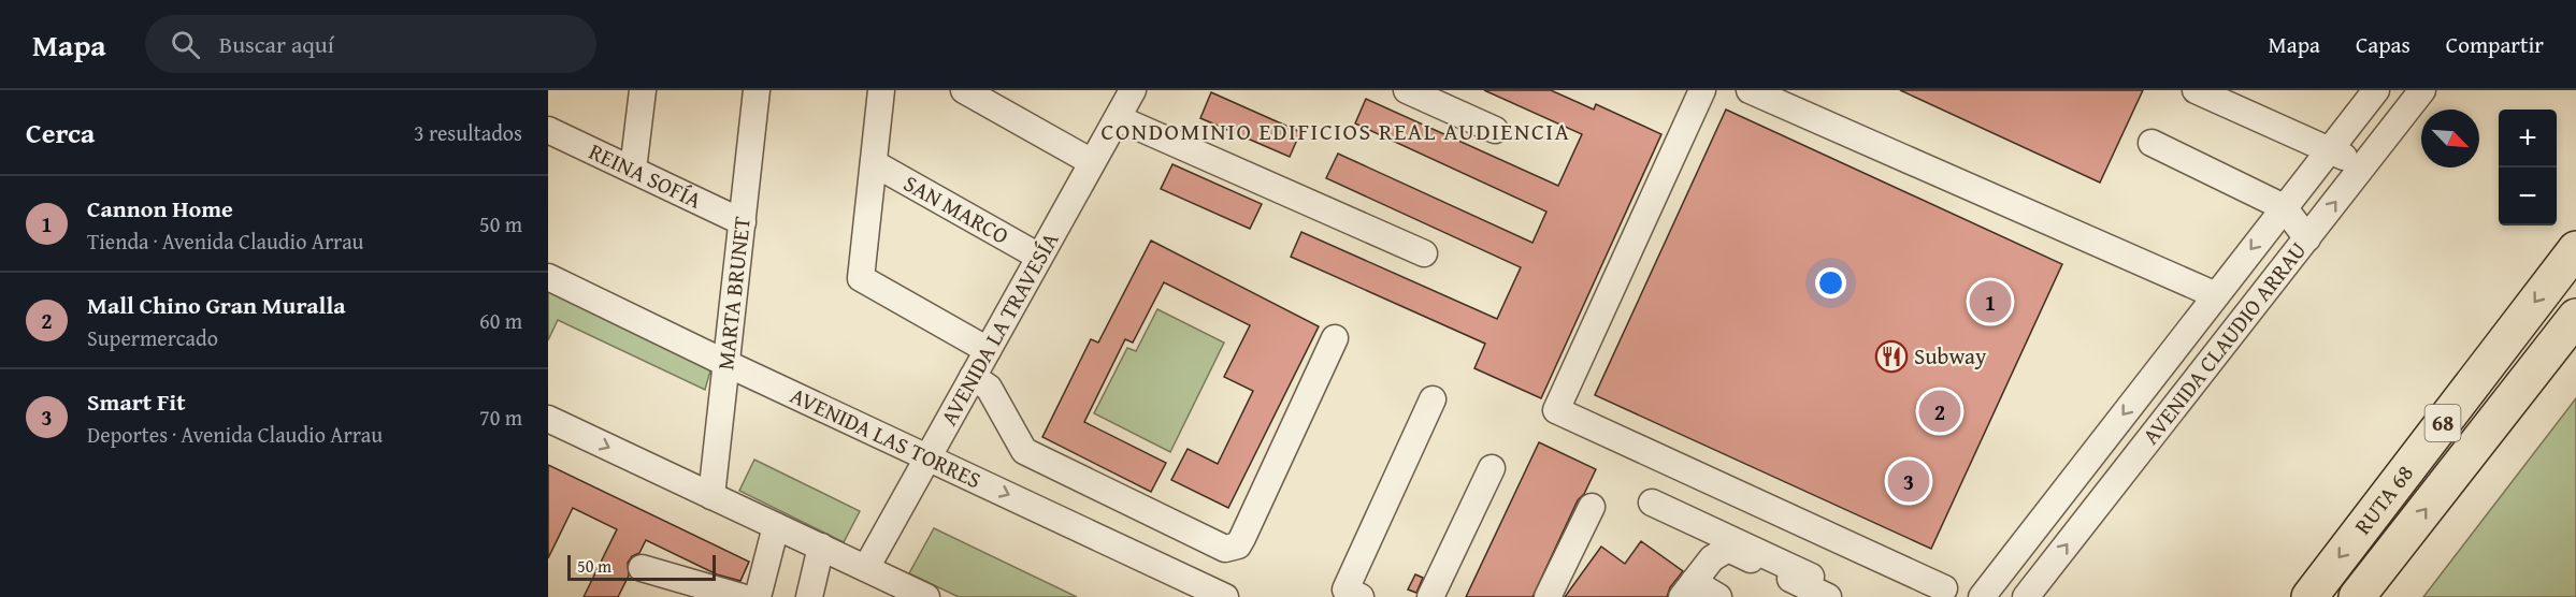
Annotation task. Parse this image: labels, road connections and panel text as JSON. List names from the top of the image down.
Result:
{
  "streets": {
    "highway": ["68", "RUTA 68"],
    "street": [
      "REINA SOFÍA",
      "SAN MARCO",
      "MARTA BRUNET",
      "AVENIDA LA TRAVESÍA",
      "AVENIDA CLAUDIO ARRAU",
      "AVENIDA LAS TORRES"
    ]
  },
  "crossings": [
    ["REINA SOFÍA", "MARTA BRUNET"],
    ["SAN MARCO", "AVENIDA LA TRAVESÍA"],
    ["MARTA BRUNET", "AVENIDA LAS TORRES"],
    ["AVENIDA LA TRAVESÍA", "AVENIDA LAS TORRES"]
  ],
  "one_way": ["AVENIDA LAS TORRES"],
  "districts": ["CONDOMINIO EDIFICIOS REAL AUDIENCIA"],
  "places": {
    "restaurant": ["Subway"]
  },
  "scale_bar": "50 m",
  "north": "bottom right",
  "page": {
    "header": "Mapa",
    "search": "Buscar aquí",
    "nav": ["Mapa", "Capas", "Compartir"],
    "heading": ["Cerca", "3 resultados"],
    "map_buttons": ["+", "−"],
    "list": [
      {
        "mark": "1",
        "name": "Cannon Home",
        "note": "Tienda · Avenida Claudio Arrau",
        "value": "50 m"
      },
      {
        "mark": "2",
        "name": "Mall Chino Gran Muralla",
        "note": "Supermercado",
        "value": "60 m"
      },
      {
        "mark": "3",
        "name": "Smart Fit",
        "note": "Deportes · Avenida Claudio Arrau",
        "value": "70 m"
      }
    ],
    "pins": ["1", "2", "3"],
    "scale": "50 m"
  }
}
